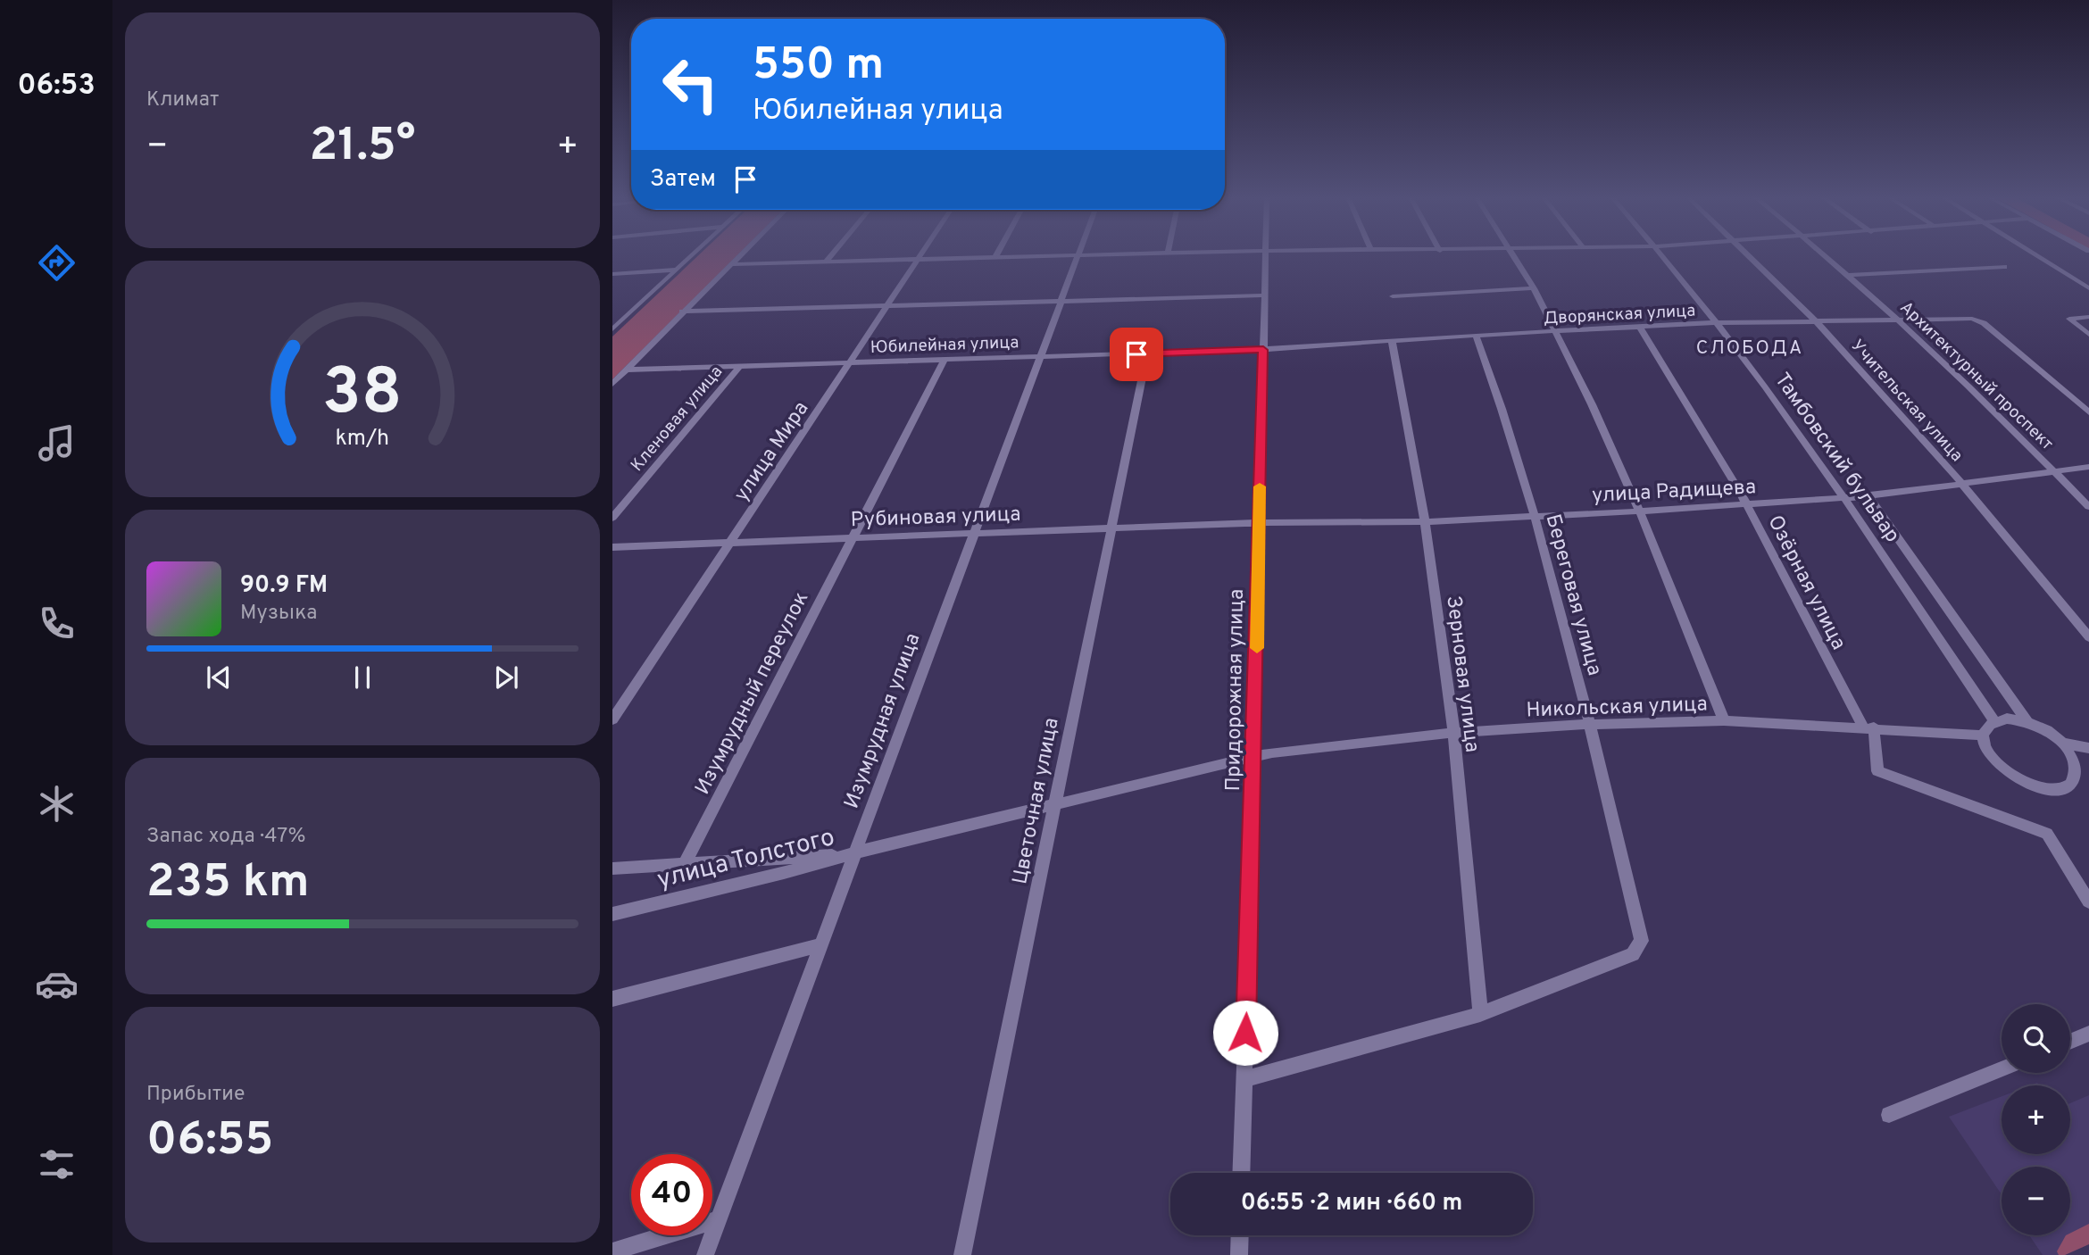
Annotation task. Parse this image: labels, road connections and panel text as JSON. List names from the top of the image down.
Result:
{
  "streets": {
    "street": [
      "Дворянская улица",
      "Юбилейная улица",
      "Архитектурный проспект",
      "Учительская улица",
      "Кленовая улица",
      "улица Мира",
      "Тамбовский бульвар",
      "улица Радищева",
      "Рубиновая улица",
      "Озёрная улица",
      "Береговая улица",
      "Зерновая улица",
      "Придорожная улица",
      "Изумрудный переулок",
      "Никольская улица",
      "Изумрудная улица",
      "Цветочная улица",
      "улица Толстого"
    ]
  },
  "crossings": [
    ["Дворянская улица", "Юбилейная улица"],
    ["Дворянская улица", "Архитектурный проспект"],
    ["Дворянская улица", "Учительская улица"],
    ["Дворянская улица", "Тамбовский бульвар"],
    ["Дворянская улица", "Озёрная улица"],
    ["Дворянская улица", "Береговая улица"],
    ["Дворянская улица", "Зерновая улица"],
    ["Дворянская улица", "Придорожная улица"],
    ["Юбилейная улица", "Кленовая улица"],
    ["Юбилейная улица", "улица Мира"],
    ["Юбилейная улица", "Придорожная улица"],
    ["Юбилейная улица", "Изумрудный переулок"],
    ["Юбилейная улица", "Изумрудная улица"],
    ["Юбилейная улица", "Цветочная улица"],
    ["Архитектурный проспект", "улица Радищева"],
    ["Учительская улица", "улица Радищева"],
    ["улица Мира", "Рубиновая улица"],
    ["Тамбовский бульвар", "улица Радищева"],
    ["улица Радищева", "Рубиновая улица"],
    ["улица Радищева", "Озёрная улица"],
    ["улица Радищева", "Береговая улица"],
    ["улица Радищева", "Зерновая улица"],
    ["улица Радищева", "Придорожная улица"],
    ["Рубиновая улица", "Придорожная улица"],
    ["Рубиновая улица", "Изумрудный переулок"],
    ["Рубиновая улица", "Изумрудная улица"],
    ["Рубиновая улица", "Цветочная улица"],
    ["Озёрная улица", "Никольская улица"],
    ["Береговая улица", "Зерновая улица"],
    ["Береговая улица", "Никольская улица"],
    ["Зерновая улица", "Никольская улица"],
    ["Придорожная улица", "Никольская улица"],
    ["Придорожная улица", "улица Толстого"],
    ["Никольская улица", "улица Толстого"],
    ["Изумрудная улица", "улица Толстого"],
    ["Цветочная улица", "улица Толстого"]
  ],
  "districts": ["СЛОБОДА"],
  "page": {
    "tabs": "06:53",
    "tile": [
      "Климат",
      ["Запас хода · 47%", "235 km"],
      ["Прибытие", "06:55"]
    ],
    "turn": ["550 m", "Юбилейная улица"],
    "heat": ["−", "21.5°", "+"],
    "then": "Затем",
    "song": ["90.9 FM", "Музыка"],
    "map_buttons": ["+", "−"],
    "limit": "40",
    "trip": "06:55 · 2 мин · 660 m",
    "gauge": ["38", "km/h"]
  }
}
